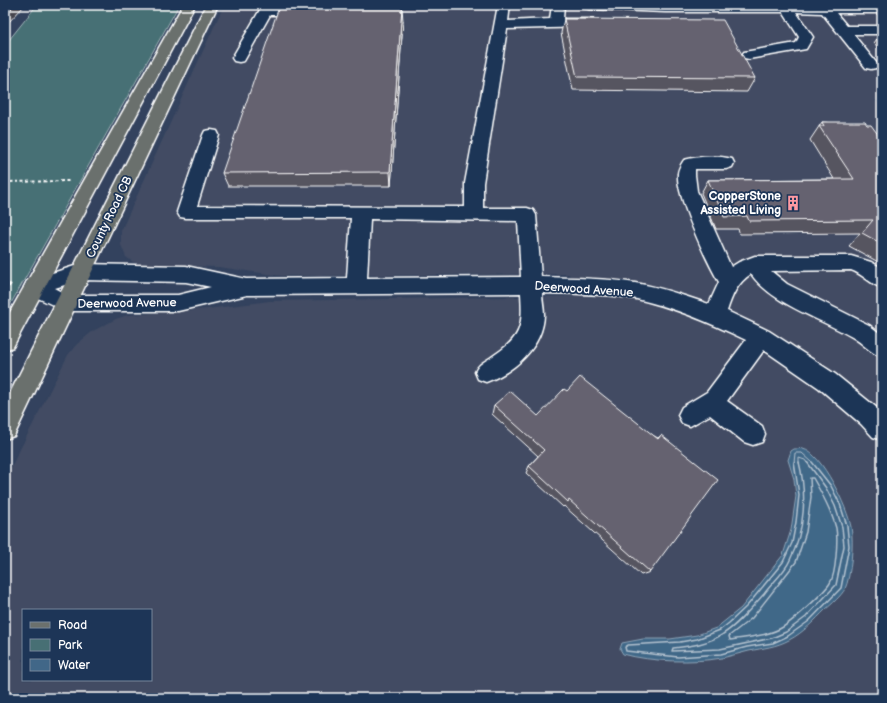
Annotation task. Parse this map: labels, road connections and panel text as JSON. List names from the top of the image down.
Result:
{
  "streets": {
    "main road": ["County Road CB"],
    "street": ["Deerwood Avenue"]
  },
  "crossings": [
    ["County Road CB", "Deerwood Avenue"]
  ],
  "places": {
    "building": ["CopperStone Assisted Living"]
  },
  "legend": ["Road", "Park", "Water"]
}
